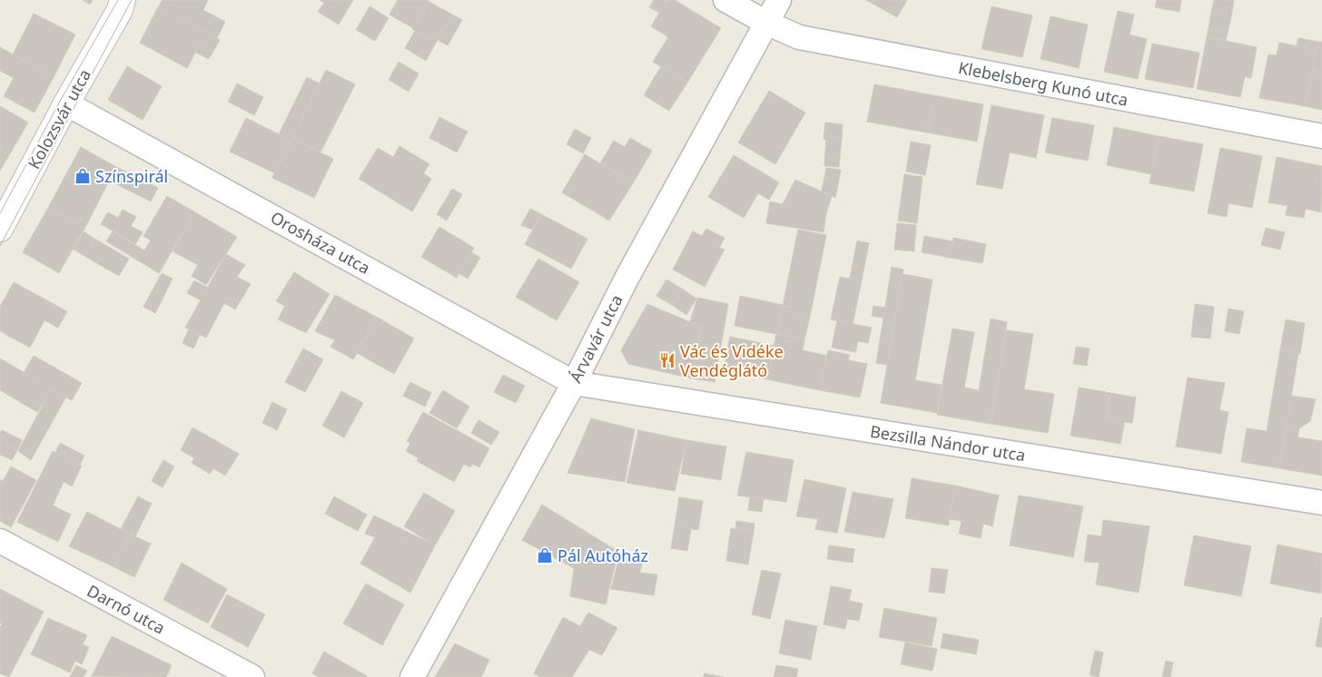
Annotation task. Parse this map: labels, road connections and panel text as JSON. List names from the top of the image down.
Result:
{
  "streets": {
    "street": [
      "Klebelsberg Kunó utca",
      "Kolozsvár utca",
      "Orosháza utca",
      "Árvavár utca",
      "Bezsilla Nándor utca",
      "Darnó utca"
    ]
  },
  "crossings": [
    ["Klebelsberg Kunó utca", "Árvavár utca"],
    ["Kolozsvár utca", "Orosháza utca"],
    ["Orosháza utca", "Árvavár utca"],
    ["Orosháza utca", "Bezsilla Nándor utca"],
    ["Árvavár utca", "Bezsilla Nándor utca"]
  ],
  "places": {
    "shop": ["Színspirál", "Pál Autóház"],
    "restaurant": ["Vác és Vidéke Vendéglátó"]
  }
}
